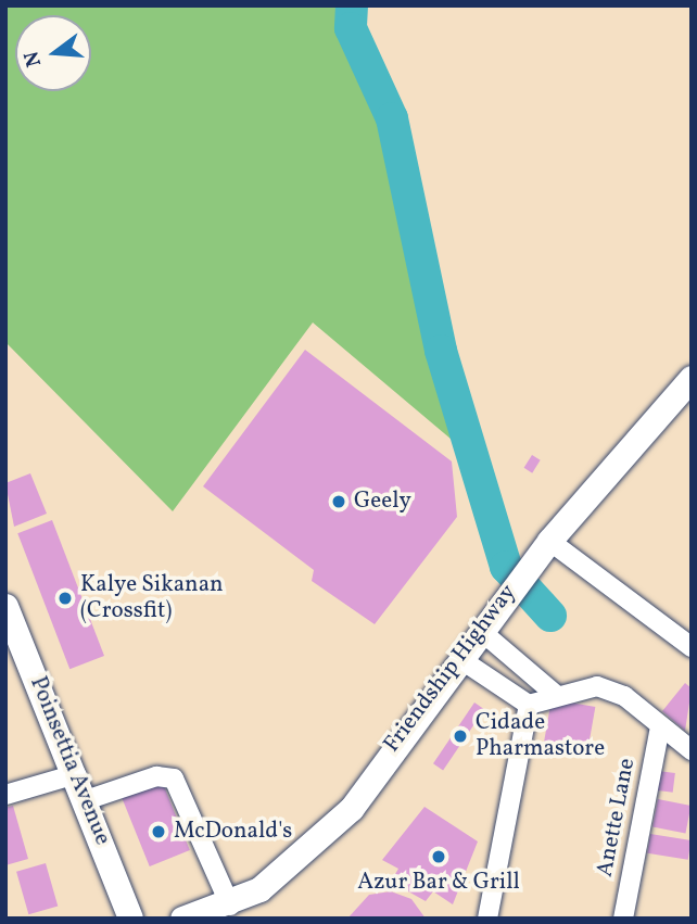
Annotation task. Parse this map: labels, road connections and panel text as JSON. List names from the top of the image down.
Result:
{
  "streets": {
    "main road": ["Friendship Highway", "Poinsettia Avenue"],
    "street": ["Anette Lane"]
  },
  "places": [
    "Geely",
    "Kalye Sikanan (Crossfit)",
    "Cidade Pharmastore",
    "McDonald's",
    "Azur Bar & Grill"
  ],
  "north": "left"
}
